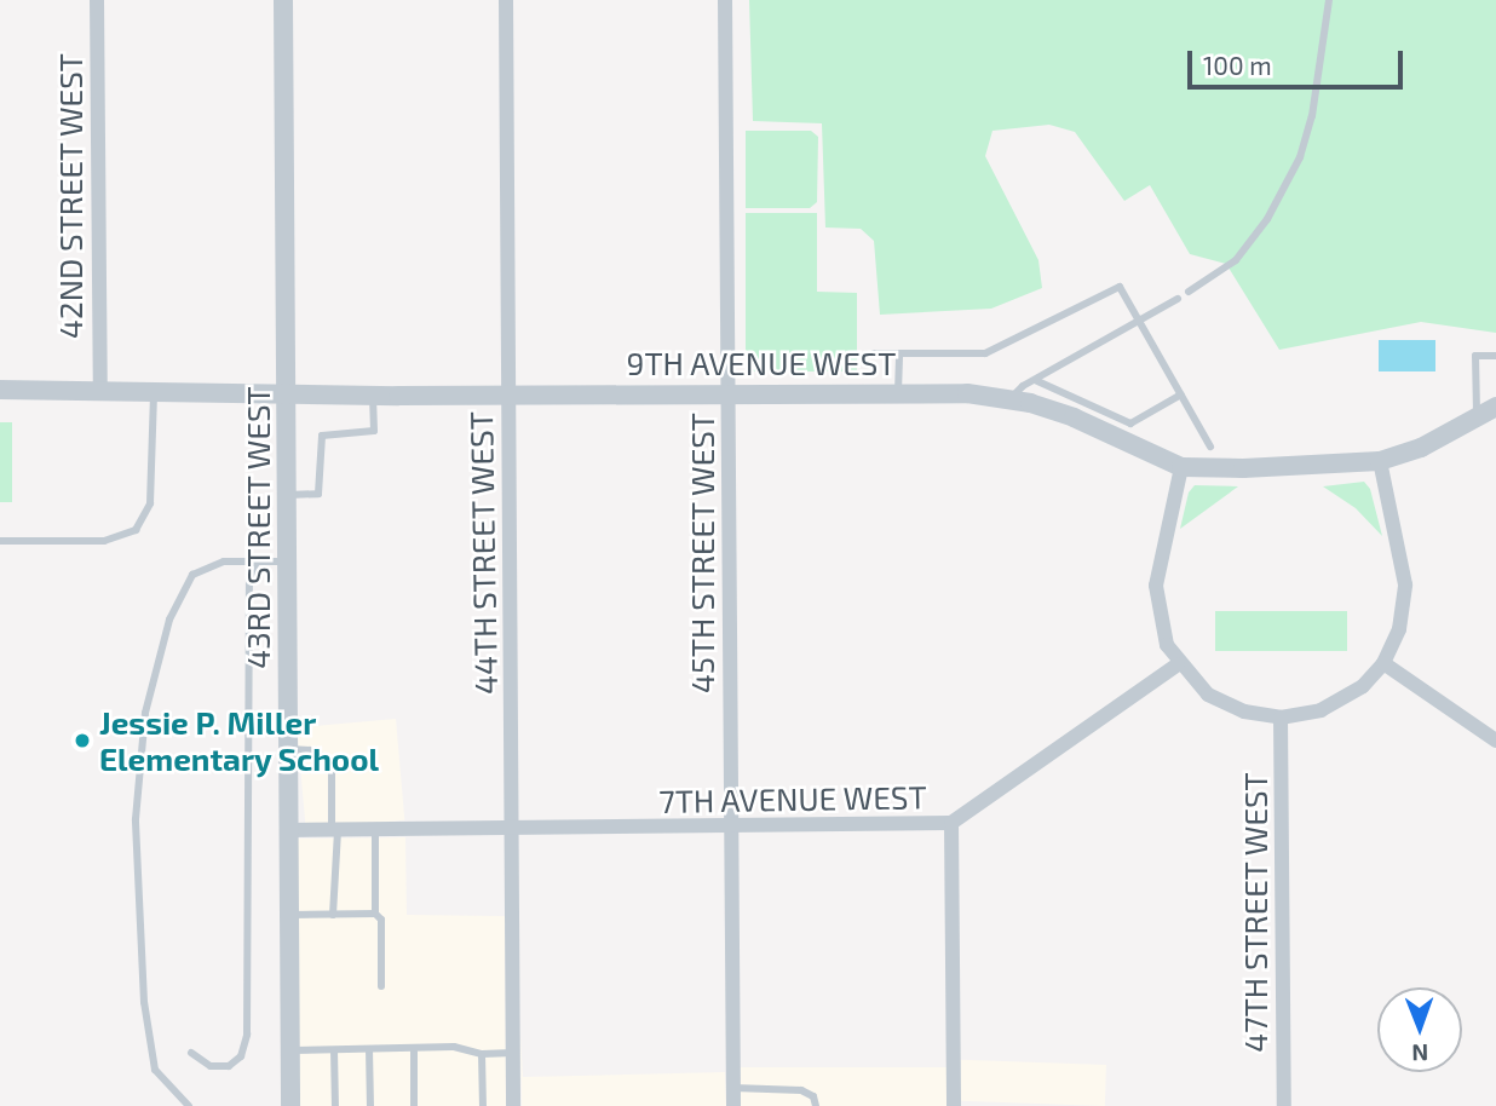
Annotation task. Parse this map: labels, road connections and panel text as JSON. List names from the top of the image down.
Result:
{
  "streets": {
    "street": [
      "42ND STREET WEST",
      "9TH AVENUE WEST",
      "43RD STREET WEST",
      "44TH STREET WEST",
      "45TH STREET WEST",
      "7TH AVENUE WEST",
      "47TH STREET WEST"
    ]
  },
  "crossings": [
    ["42ND STREET WEST", "9TH AVENUE WEST"],
    ["9TH AVENUE WEST", "43RD STREET WEST"],
    ["9TH AVENUE WEST", "44TH STREET WEST"],
    ["9TH AVENUE WEST", "45TH STREET WEST"],
    ["9TH AVENUE WEST", "7TH AVENUE WEST"],
    ["9TH AVENUE WEST", "47TH STREET WEST"],
    ["43RD STREET WEST", "7TH AVENUE WEST"],
    ["44TH STREET WEST", "7TH AVENUE WEST"],
    ["45TH STREET WEST", "7TH AVENUE WEST"],
    ["7TH AVENUE WEST", "47TH STREET WEST"]
  ],
  "places": ["Jessie P. Miller Elementary School"],
  "scale_bar": "100 m",
  "north": "bottom"
}
